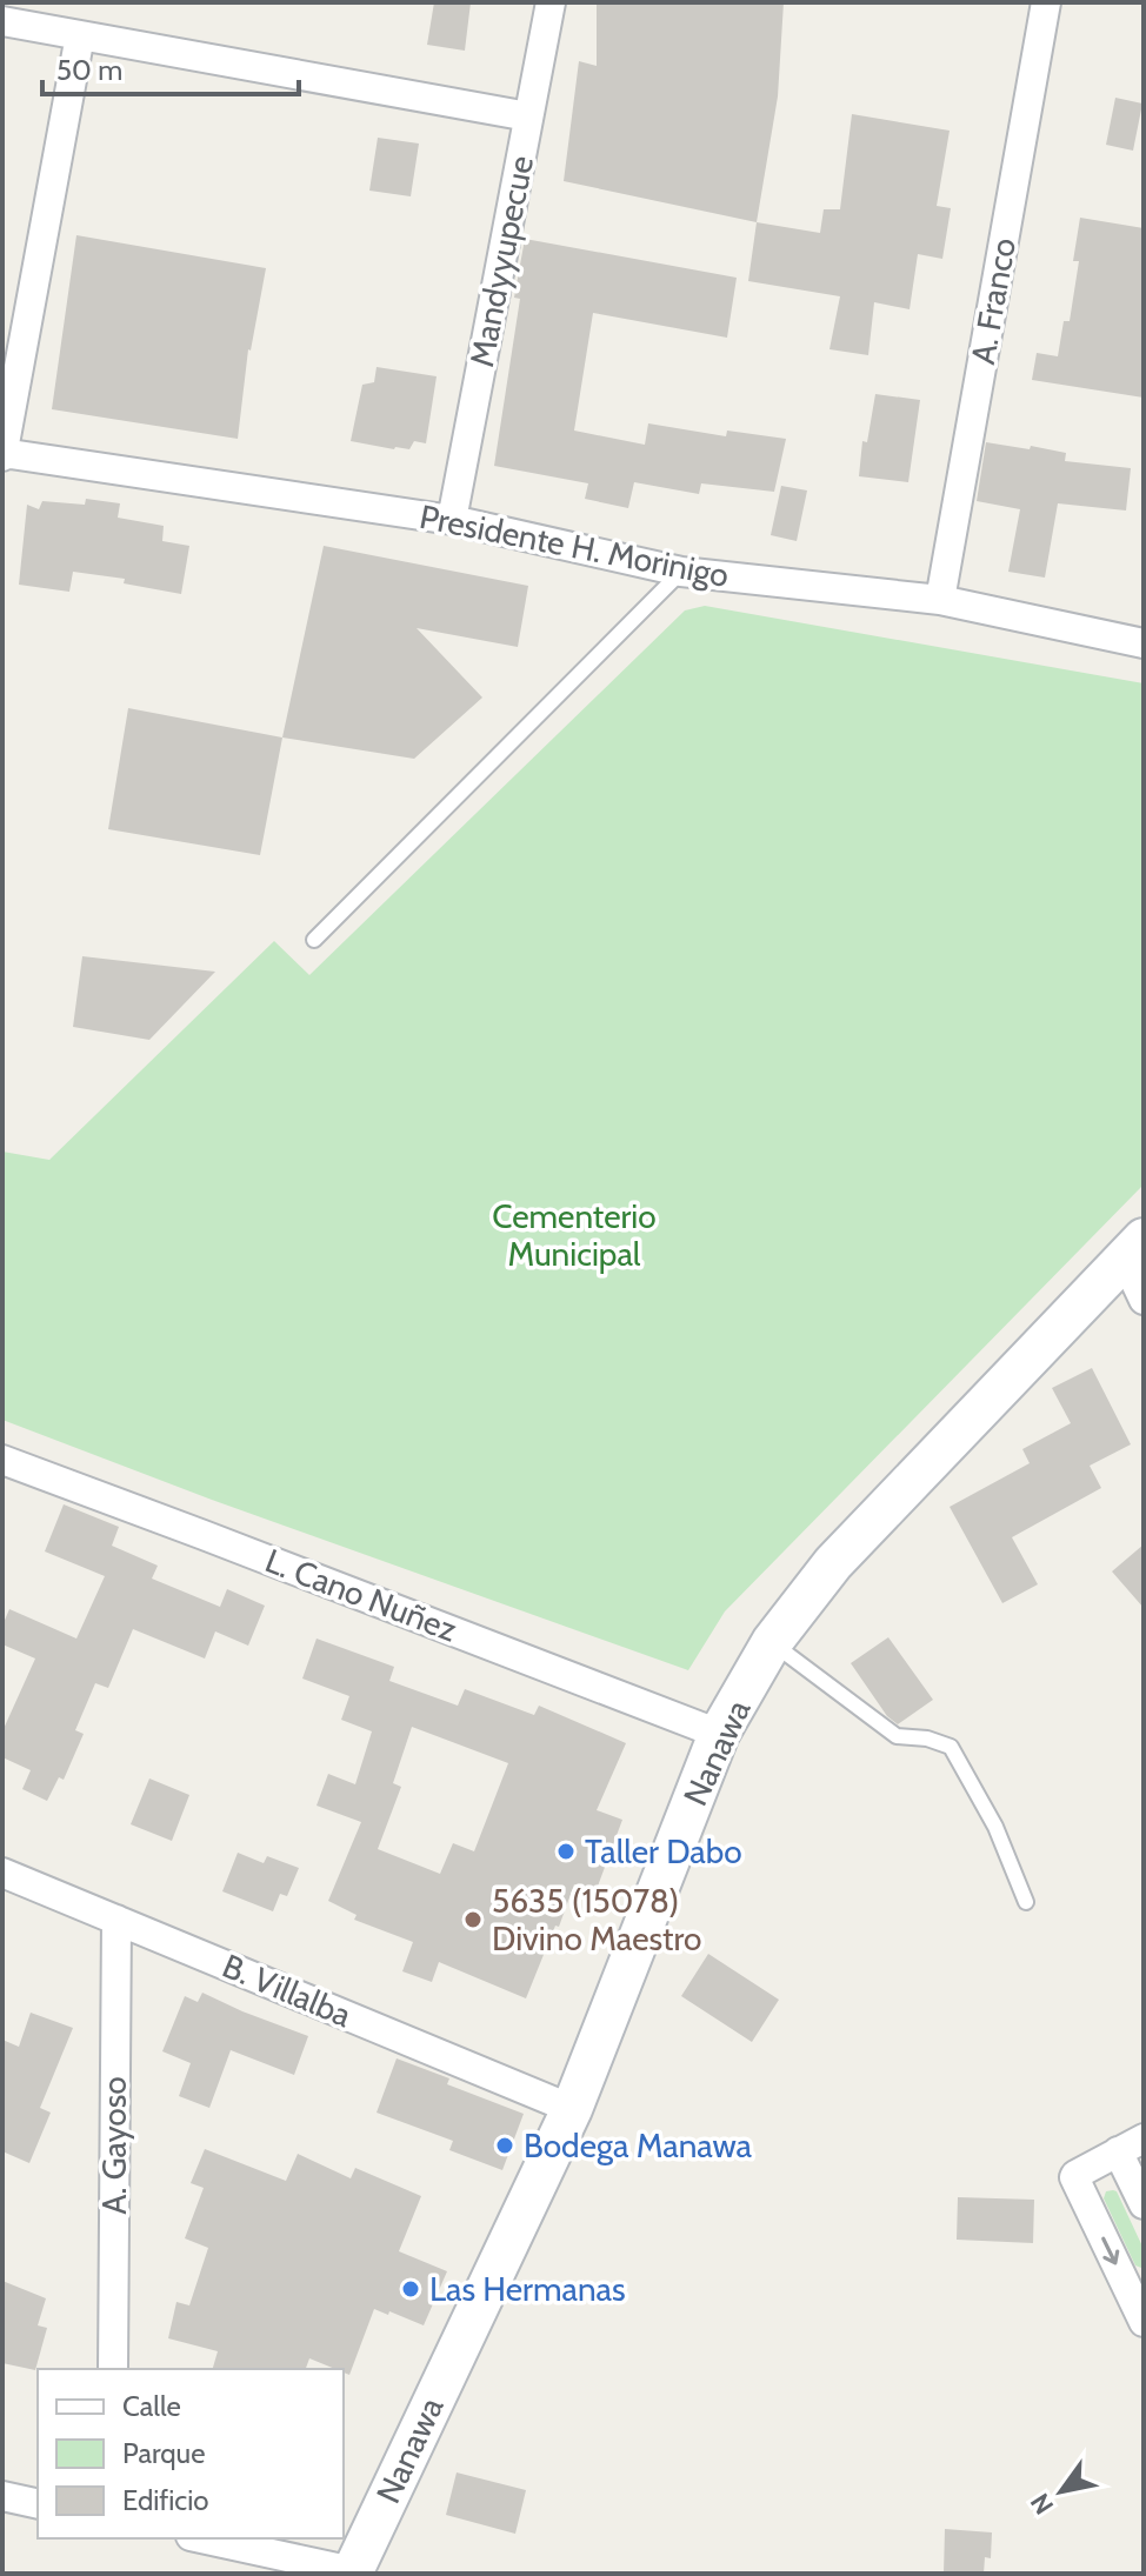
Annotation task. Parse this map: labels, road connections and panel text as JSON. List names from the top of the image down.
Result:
{
  "streets": {
    "street": [
      "Mandyyupecue",
      "A. Franco",
      "Presidente H. Morinigo",
      "L. Cano Nuñez",
      "Nanawa",
      "B. Villalba",
      "A. Gayoso"
    ]
  },
  "crossings": [
    ["Mandyyupecue", "Presidente H. Morinigo"],
    ["A. Franco", "Presidente H. Morinigo"],
    ["L. Cano Nuñez", "Nanawa"],
    ["Nanawa", "B. Villalba"],
    ["B. Villalba", "A. Gayoso"]
  ],
  "parks": ["Cementerio Municipal"],
  "places": [
    "Taller Dabo",
    "5635 (15078) Divino Maestro",
    "Bodega Manawa",
    "Las Hermanas"
  ],
  "legend": ["Calle", "Parque", "Edificio"],
  "scale_bar": "50 m",
  "north": "bottom left"
}
